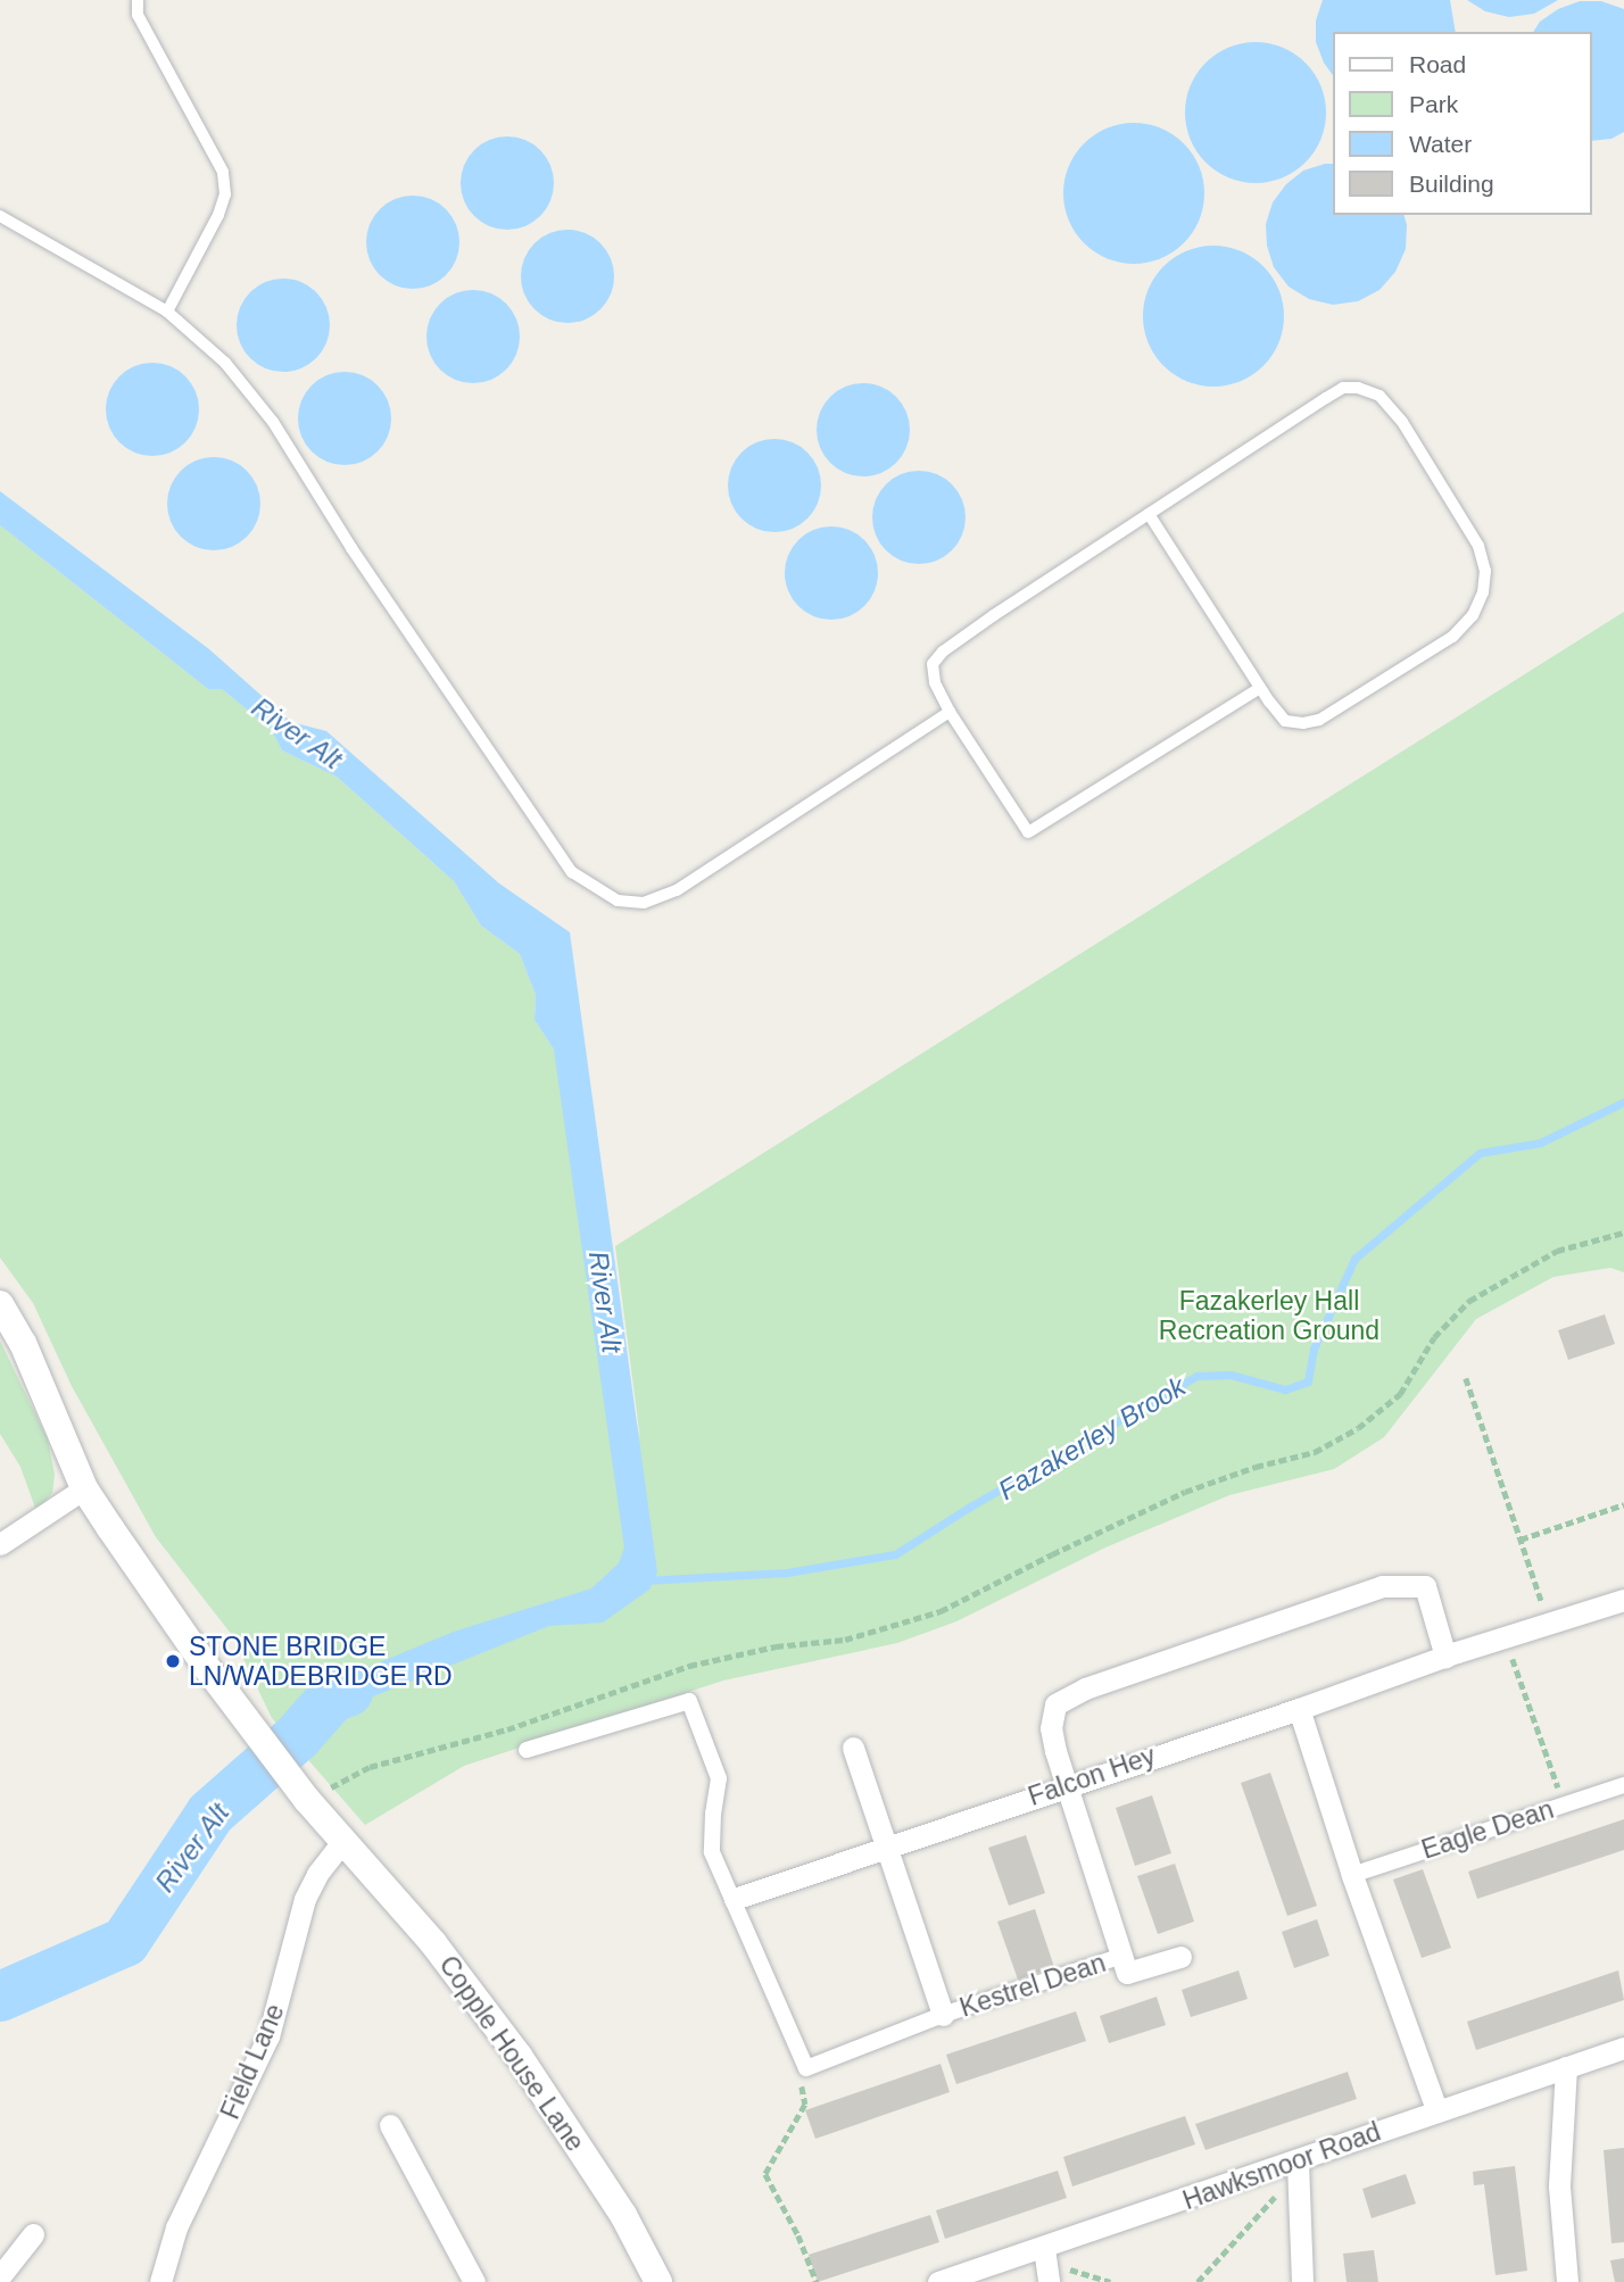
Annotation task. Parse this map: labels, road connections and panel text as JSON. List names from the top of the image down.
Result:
{
  "streets": {
    "street": [
      "Falcon Hey",
      "Eagle Dean",
      "Kestrel Dean",
      "Copple House Lane",
      "Field Lane",
      "Hawksmoor Road"
    ]
  },
  "crossings": [
    ["Falcon Hey", "Kestrel Dean"],
    ["Copple House Lane", "Field Lane"]
  ],
  "water": ["River Alt", "Fazakerley Brook"],
  "parks": ["Fazakerley Hall Recreation Ground"],
  "places": ["STONE BRIDGE LN/WADEBRIDGE RD"],
  "legend": [
    "Road",
    "Park",
    "Water",
    "Building"
  ]
}
